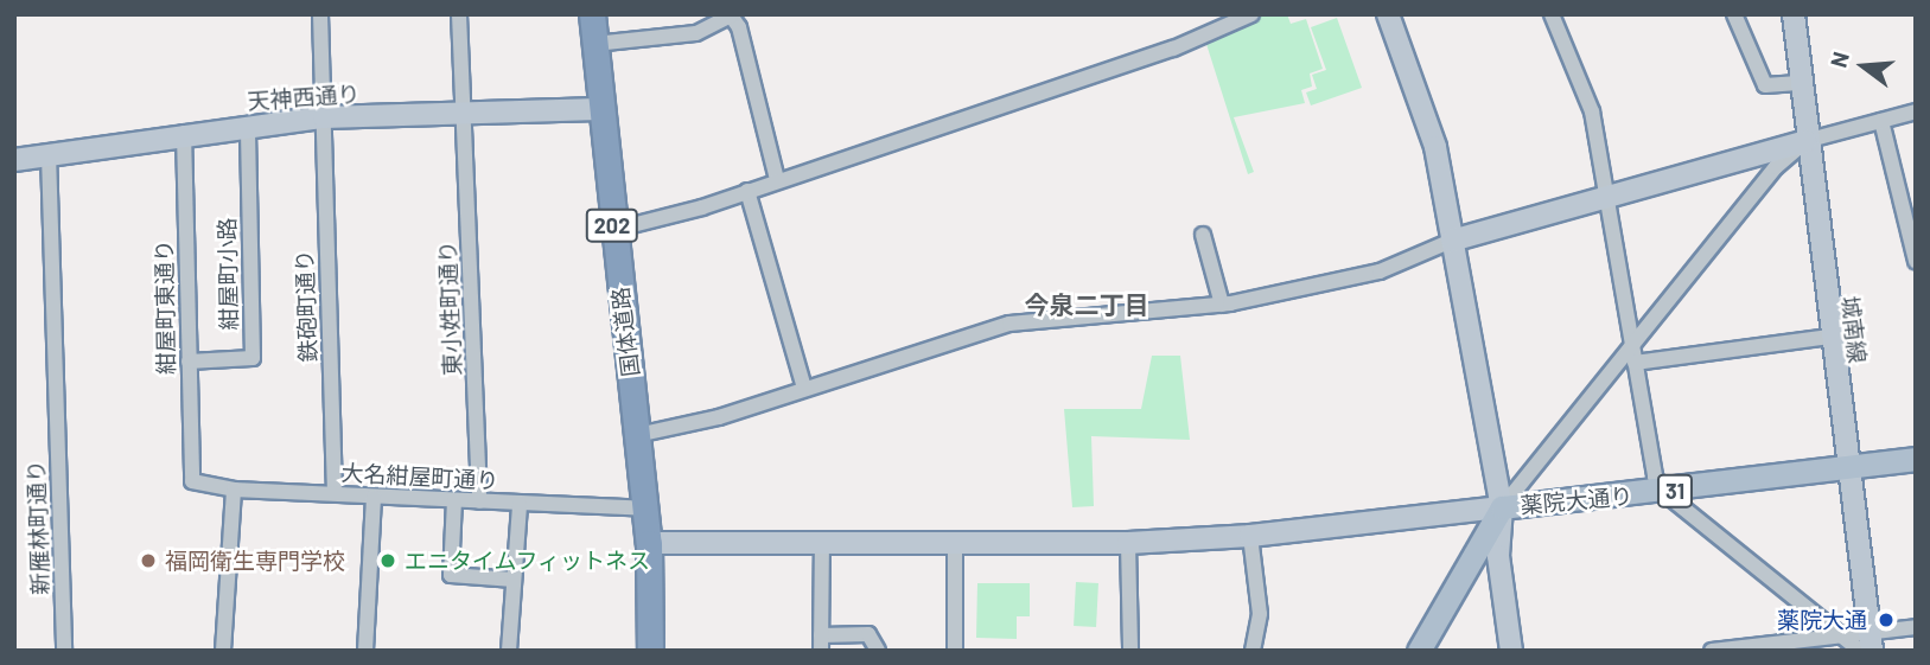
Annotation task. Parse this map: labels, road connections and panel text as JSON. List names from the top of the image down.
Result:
{
  "streets": {
    "highway": ["202", "国体道路"],
    "main road": ["31", "薬院大通り"],
    "street": [
      "天神西通り",
      "紺屋町小路",
      "鉄砲町通り",
      "紺屋町東通り",
      "東小姓町通り",
      "城南線",
      "大名紺屋町通り",
      "新雁林町通り"
    ]
  },
  "crossings": [
    ["天神西通り", "紺屋町小路"],
    ["天神西通り", "鉄砲町通り"],
    ["天神西通り", "紺屋町東通り"],
    ["天神西通り", "東小姓町通り"],
    ["天神西通り", "国体道路"],
    ["天神西通り", "新雁林町通り"],
    ["紺屋町小路", "紺屋町東通り"],
    ["鉄砲町通り", "大名紺屋町通り"],
    ["紺屋町東通り", "大名紺屋町通り"],
    ["東小姓町通り", "大名紺屋町通り"],
    ["城南線", "31"],
    ["城南線", "薬院大通り"],
    ["国体道路", "大名紺屋町通り"],
    ["31", "薬院大通り"]
  ],
  "districts": ["今泉二丁目"],
  "places": ["福岡衛生専門学校", "エニタイムフィットネス", "薬院大通"],
  "north": "left"
}
